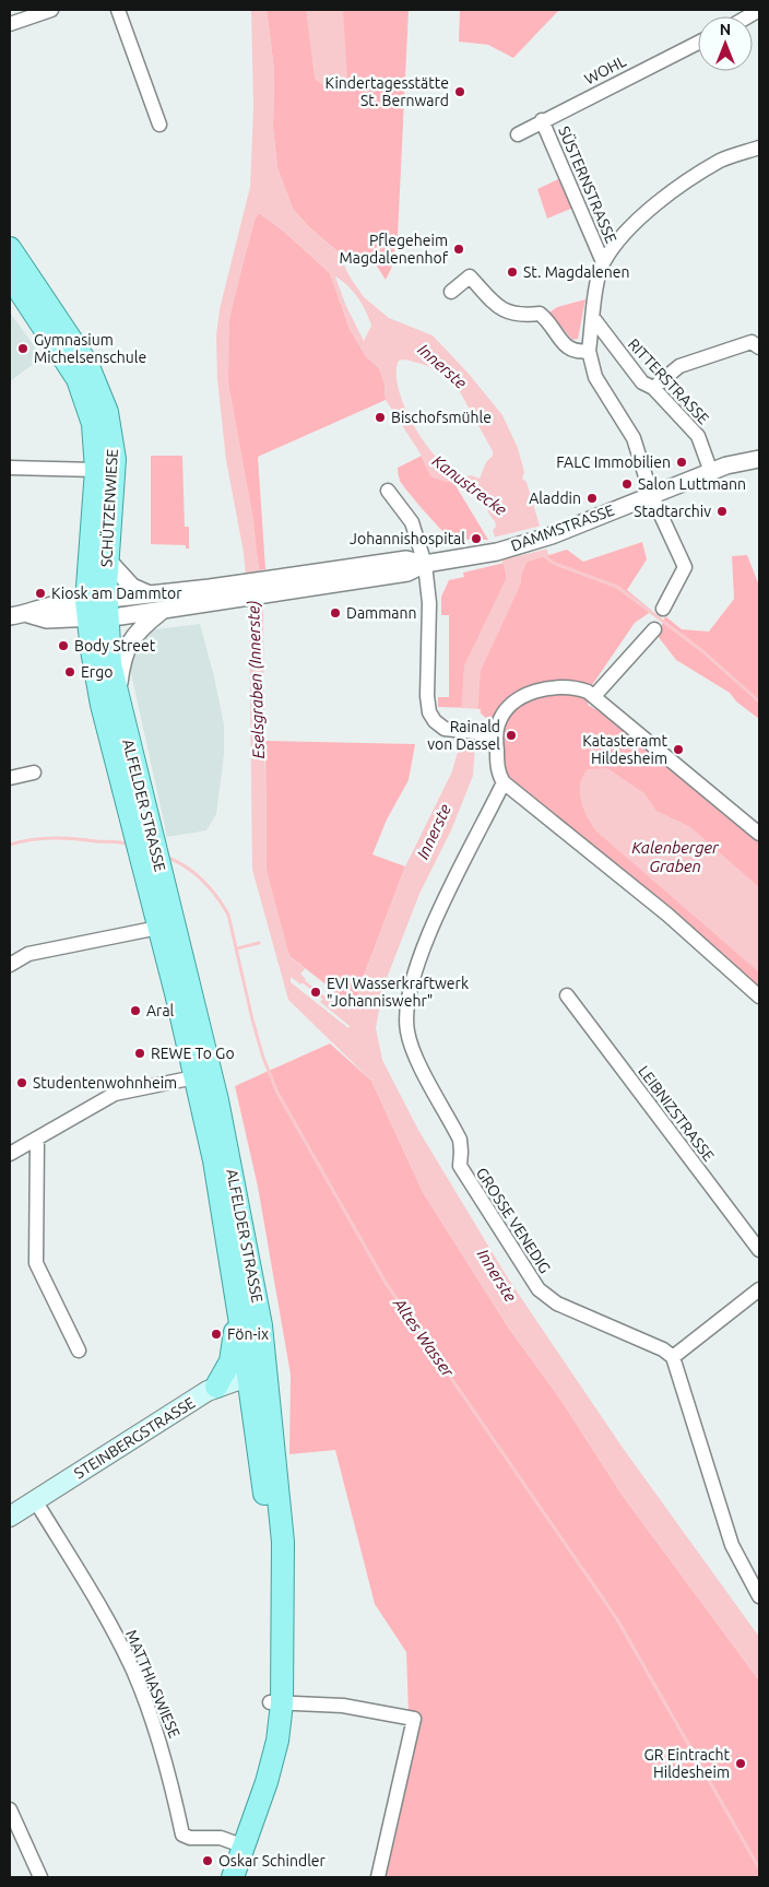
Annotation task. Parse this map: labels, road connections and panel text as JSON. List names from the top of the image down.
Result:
{
  "streets": {
    "main road": ["SCHÜTZENWIESE", "ALFELDER STRASSE", "STEINBERGSTRASSE"],
    "street": [
      "WOHL",
      "SÜSTERNSTRASSE",
      "RITTERSTRASSE",
      "DAMMSTRASSE",
      "LEIBNIZSTRASSE",
      "GROSSE VENEDIG",
      "MATTHIASWIESE"
    ]
  },
  "crossings": [
    ["WOHL", "SÜSTERNSTRASSE"],
    ["RITTERSTRASSE", "DAMMSTRASSE"],
    ["SCHÜTZENWIESE", "ALFELDER STRASSE"],
    ["ALFELDER STRASSE", "STEINBERGSTRASSE"],
    ["ALFELDER STRASSE", "MATTHIASWIESE"],
    ["STEINBERGSTRASSE", "MATTHIASWIESE"]
  ],
  "water": [
    "Innerste",
    "Kanustrecke",
    "Eselsgraben (Innerste)",
    "Kalenberger Graben",
    "Altes Wasser"
  ],
  "places": [
    "Kindertagesstätte St. Bernward",
    "Pflegeheim Magdalenenhof",
    "St. Magdalenen",
    "Gymnasium Michelsenschule",
    "Bischofsmühle",
    "FALC Immobilien",
    "Salon Luttmann",
    "Aladdin",
    "Stadtarchiv",
    "Johannishospital",
    "Kiosk am Dammtor",
    "Dammann",
    "Body Street",
    "Ergo",
    "Rainald von Dassel",
    "Katasteramt Hildesheim",
    "EVI Wasserkraftwerk \"Johanniswehr\"",
    "Aral",
    "REWE To Go",
    "Studentenwohnheim",
    "Fön-ix",
    "GR Eintracht Hildesheim",
    "Oskar Schindler"
  ],
  "north": "top"
}
